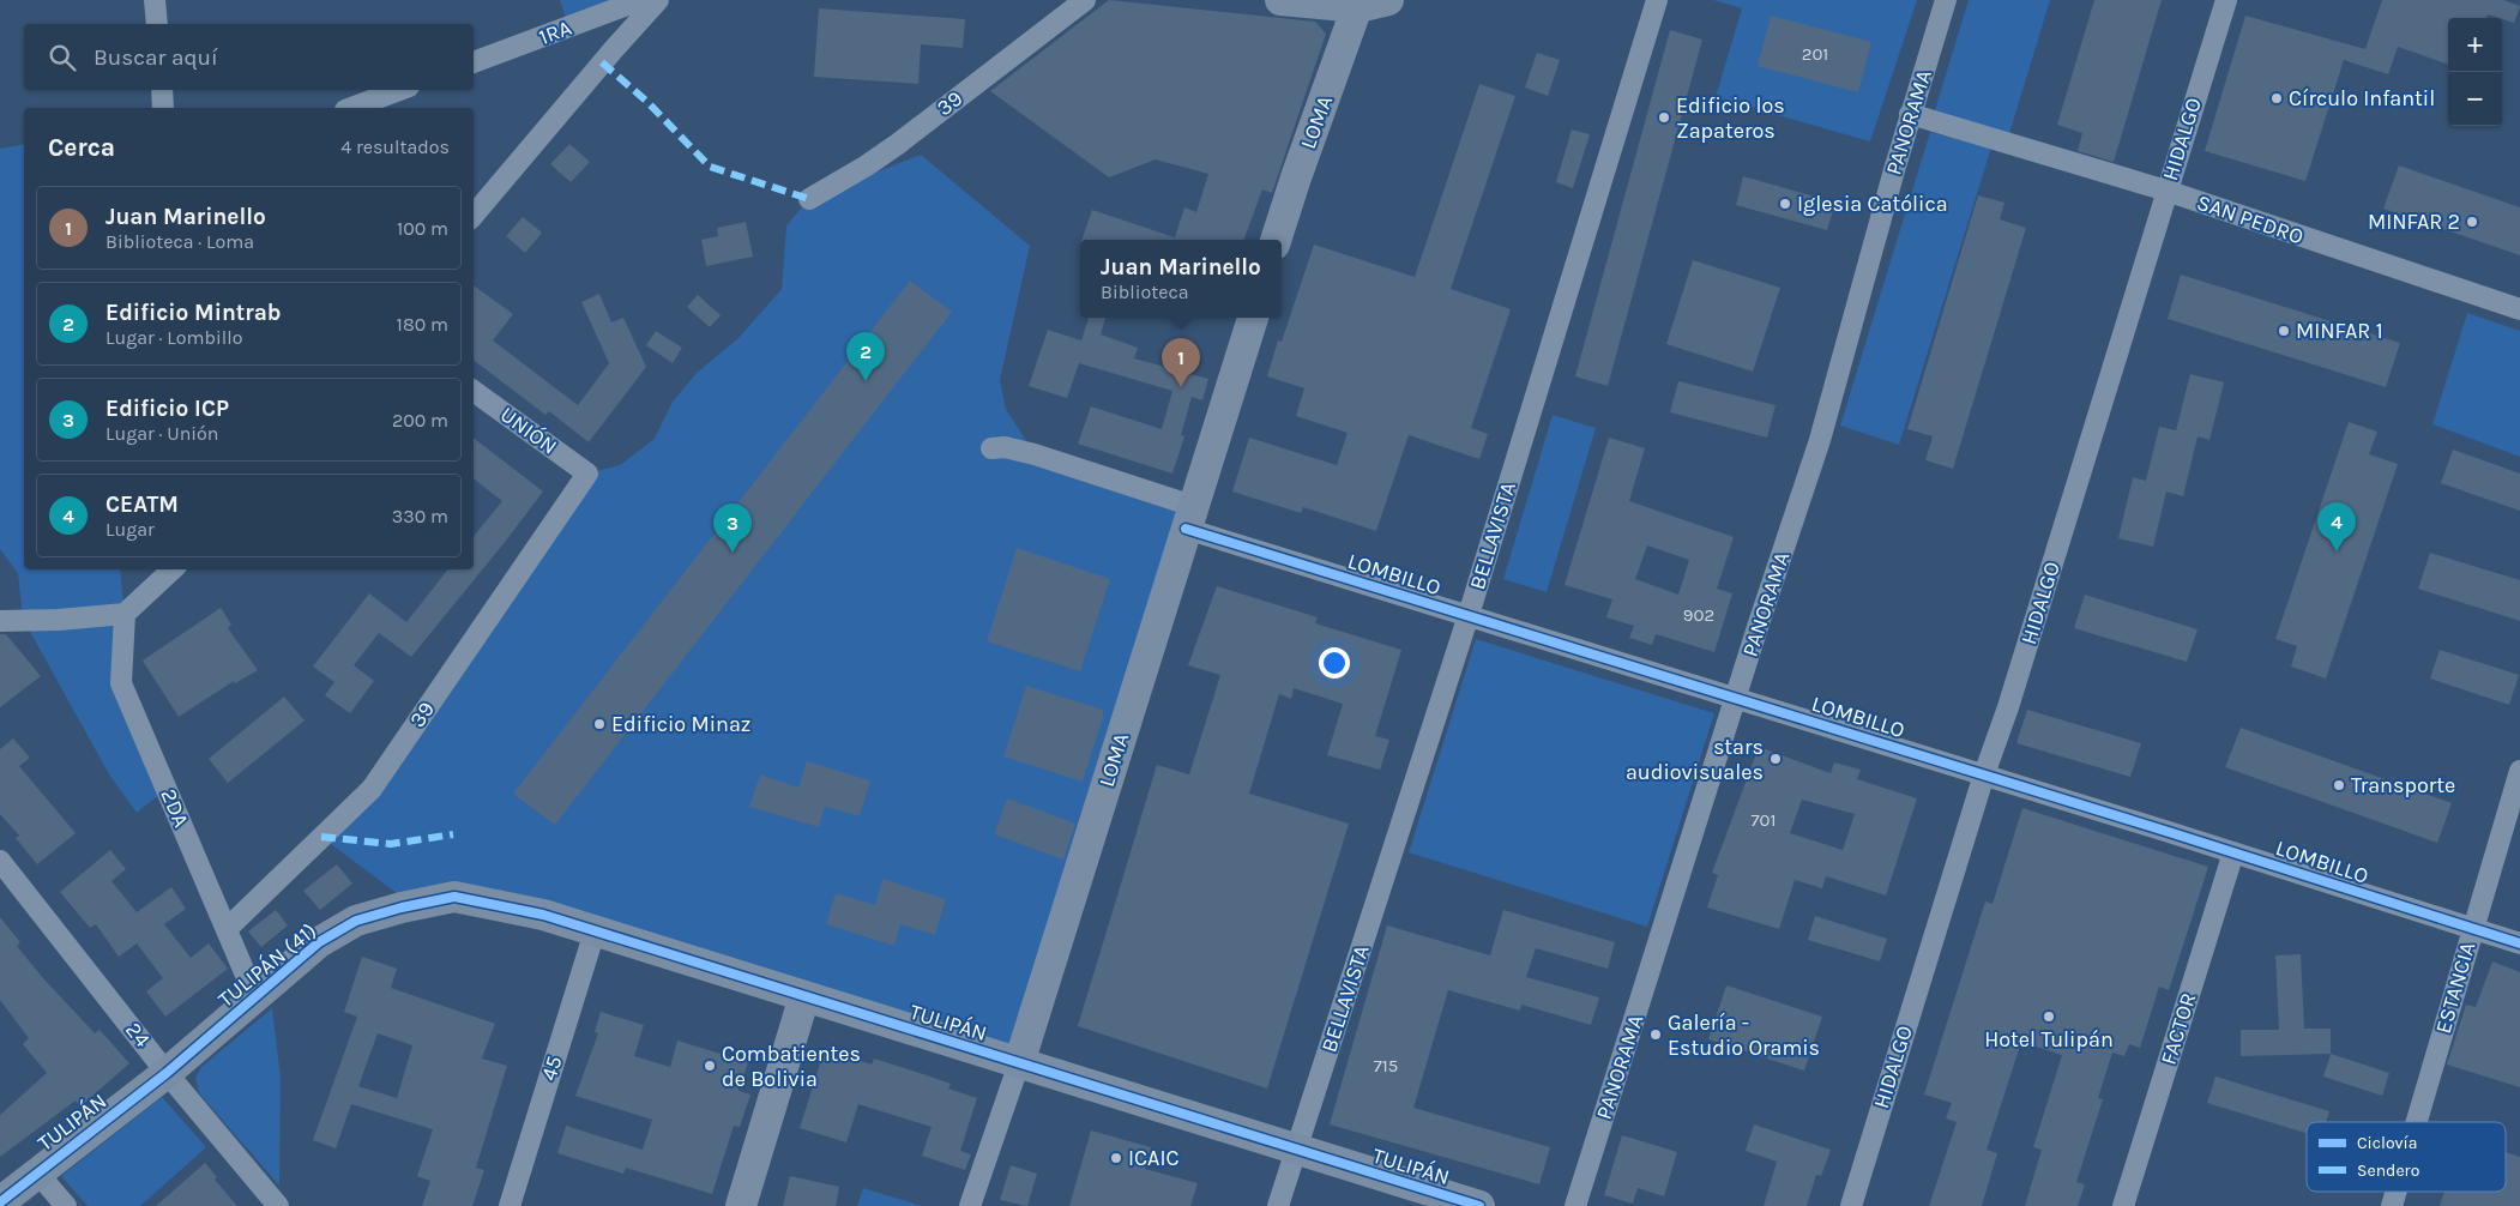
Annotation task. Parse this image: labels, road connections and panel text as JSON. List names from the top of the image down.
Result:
{
  "streets": {
    "street": [
      "1RA",
      "39",
      "LOMA",
      "PANORAMA",
      "HIDALGO",
      "SAN PEDRO",
      "UNIÓN",
      "BELLAVISTA",
      "LOMBILLO",
      "2DA",
      "TULIPÁN (41)",
      "ESTANCIA",
      "TULIPÁN",
      "FACTOR",
      "24",
      "45"
    ]
  },
  "crossings": [
    ["39", "UNIÓN"],
    ["39", "2DA"],
    ["LOMA", "LOMBILLO"],
    ["LOMA", "TULIPÁN"],
    ["PANORAMA", "SAN PEDRO"],
    ["PANORAMA", "LOMBILLO"],
    ["HIDALGO", "SAN PEDRO"],
    ["HIDALGO", "LOMBILLO"],
    ["BELLAVISTA", "LOMBILLO"],
    ["BELLAVISTA", "TULIPÁN"],
    ["LOMBILLO", "ESTANCIA"],
    ["LOMBILLO", "FACTOR"],
    ["2DA", "TULIPÁN (41)"],
    ["TULIPÁN (41)", "TULIPÁN"],
    ["TULIPÁN (41)", "24"],
    ["TULIPÁN", "24"],
    ["TULIPÁN", "45"]
  ],
  "places": [
    "Círculo Infantil",
    "Edificio los Zapateros",
    "Iglesia Católica",
    "MINFAR 2",
    "MINFAR 1",
    "Edificio Minaz",
    "stars audiovisuales",
    "Transporte",
    "Hotel Tulipán",
    "Galería - Estudio Oramis",
    "Combatientes de Bolivia",
    "ICAIC"
  ],
  "house_numbers": [
    "201",
    "902",
    "701",
    "715"
  ],
  "legend": ["Ciclovía", "Sendero"],
  "page": {
    "map_buttons": ["+", "−"],
    "search": "Buscar aquí",
    "heading": ["Cerca", "4 resultados"],
    "list": [
      {
        "mark": "1",
        "name": "Juan Marinello",
        "note": "Biblioteca · Loma",
        "value": "100 m"
      },
      {
        "mark": "2",
        "name": "Edificio Mintrab",
        "note": "Lugar · Lombillo",
        "value": "180 m"
      },
      {
        "mark": "3",
        "name": "Edificio ICP",
        "note": "Lugar · Unión",
        "value": "200 m"
      },
      {
        "mark": "4",
        "name": "CEATM",
        "note": "Lugar",
        "value": "330 m"
      }
    ],
    "popup": ["Juan Marinello", "Biblioteca"],
    "pins": [
      "2",
      "1",
      "4",
      "3"
    ]
  }
}
